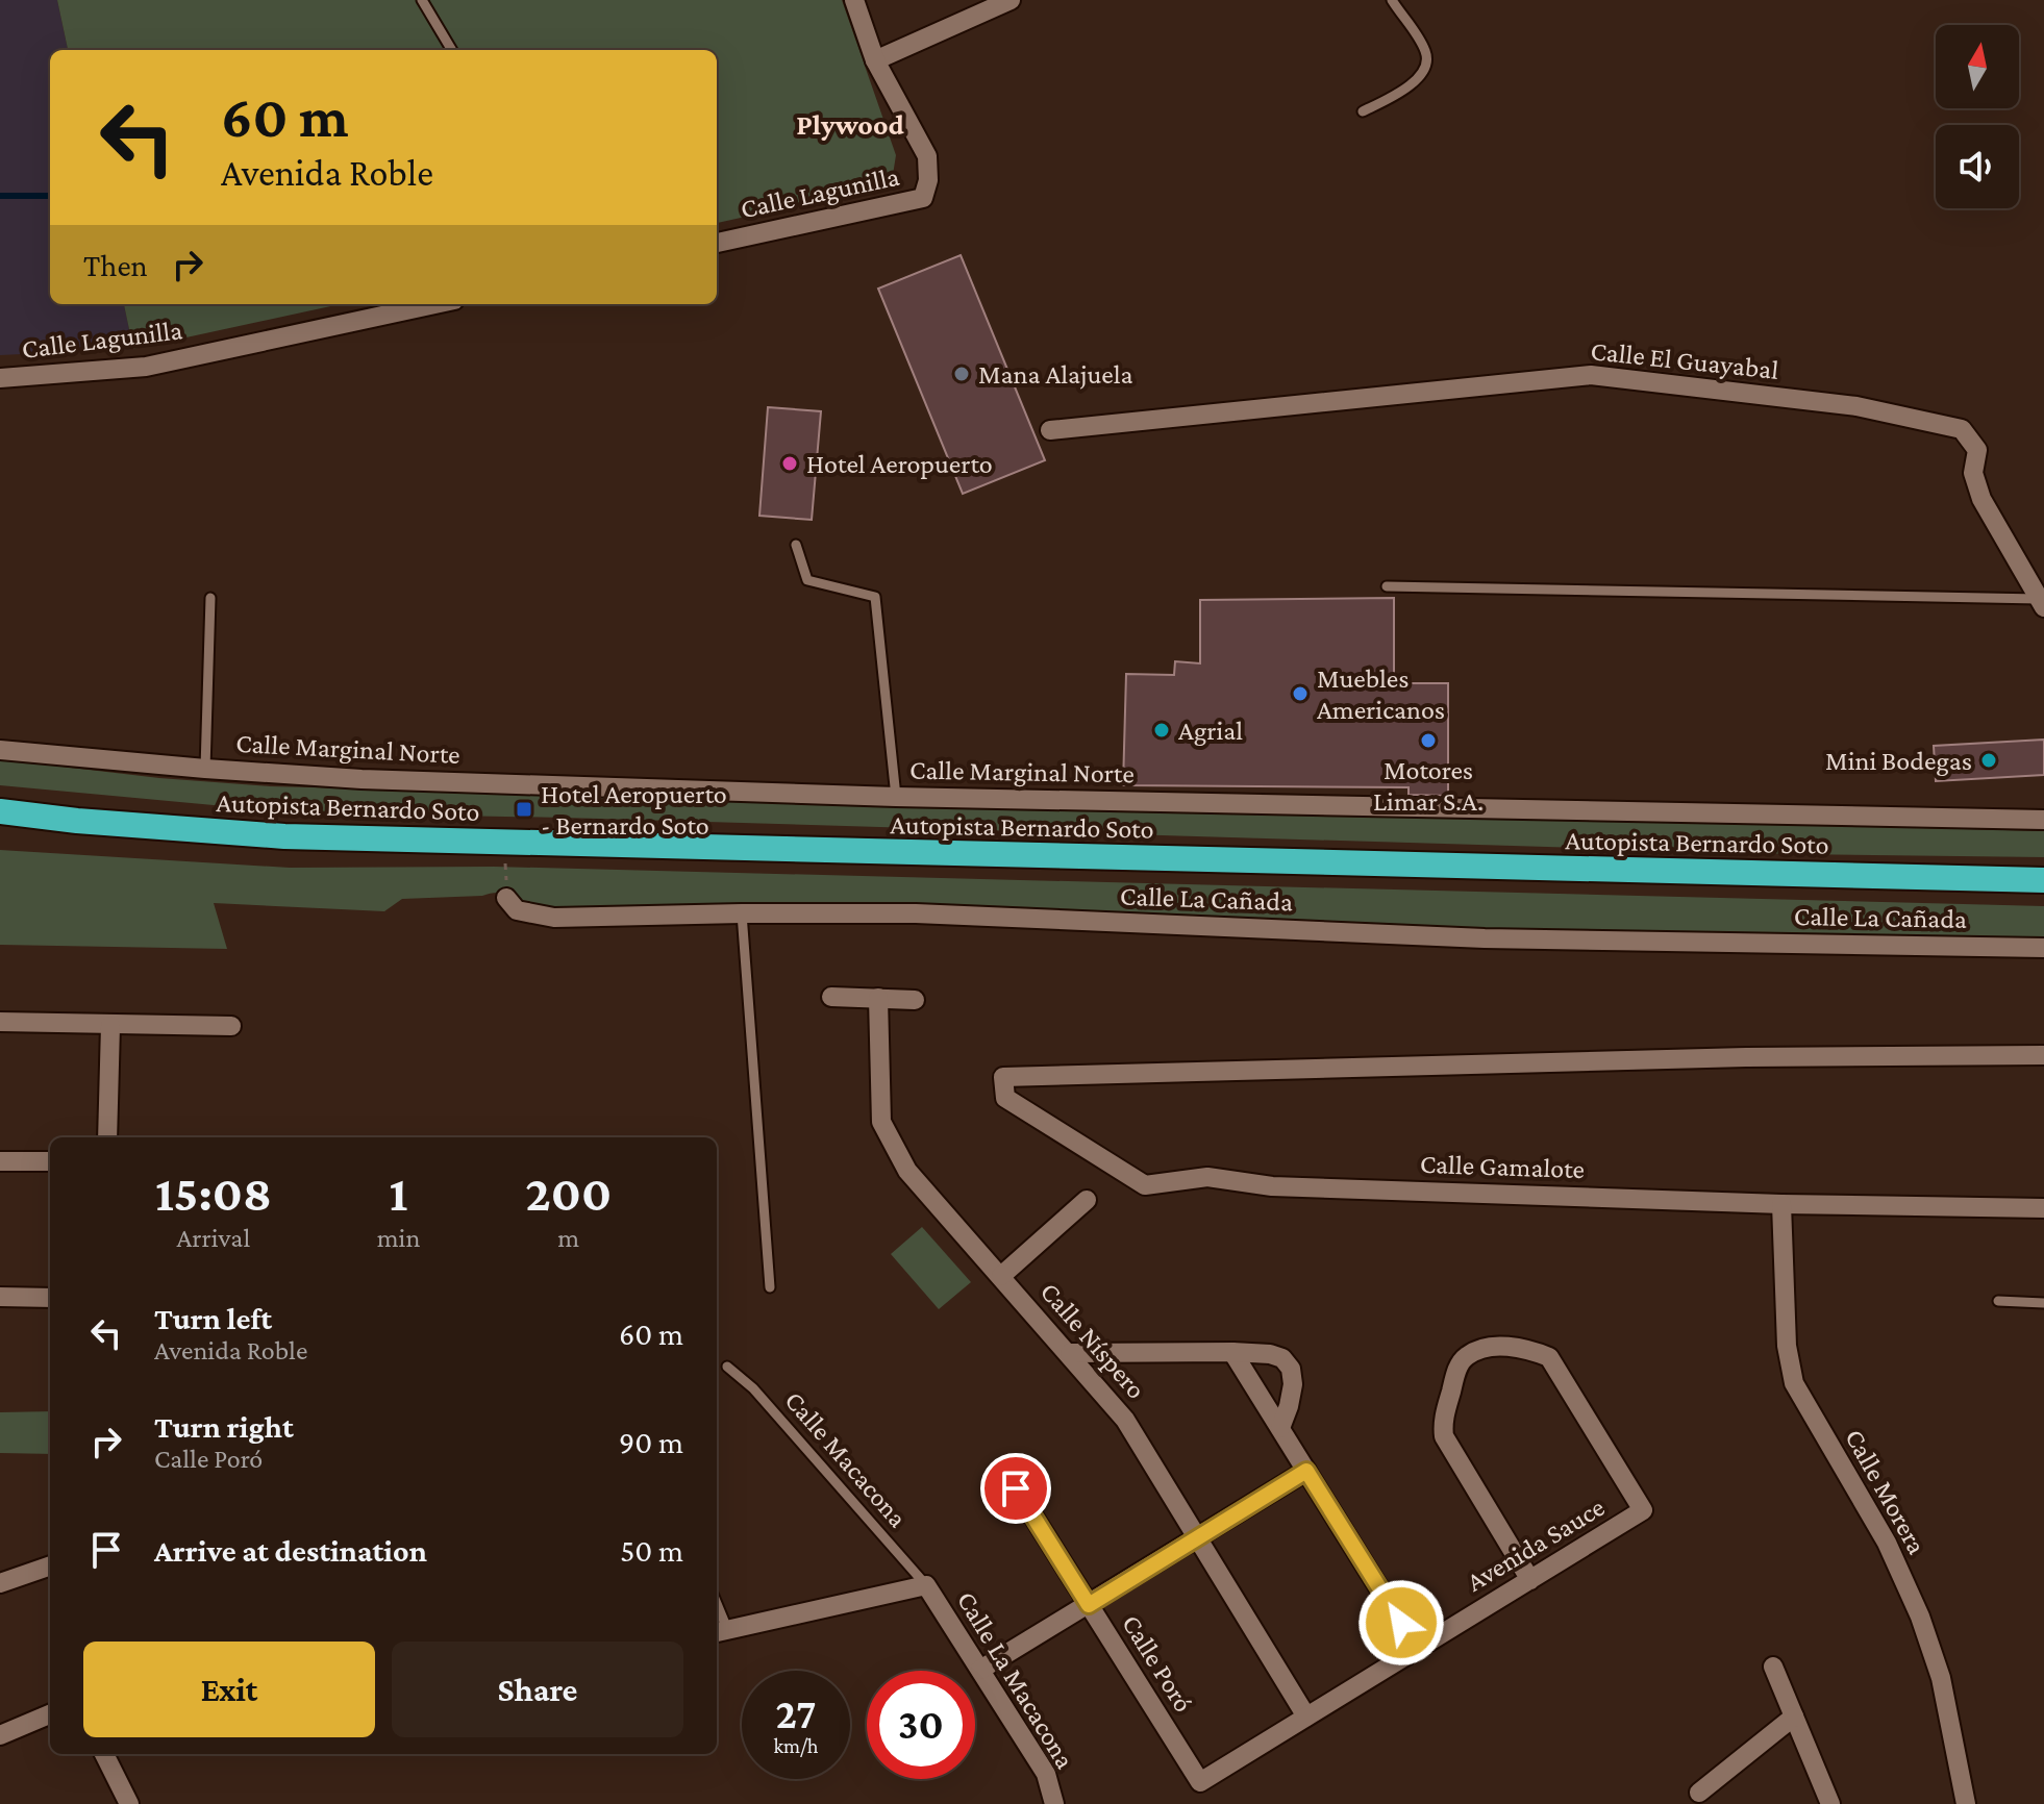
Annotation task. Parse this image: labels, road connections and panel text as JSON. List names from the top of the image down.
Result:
{
  "streets": {
    "highway": ["Autopista Bernardo Soto"],
    "street": [
      "Calle Lagunilla",
      "Calle El Guayabal",
      "Calle Marginal Norte",
      "Calle La Cañada",
      "Calle Gamalote",
      "Calle Níspero",
      "Calle Morera",
      "Avenida Sauce",
      "Calle Poró",
      "Calle La Macacona"
    ],
    "lane": ["Calle Macacona"]
  },
  "crossings": [
    ["Calle Gamalote", "Calle Morera"],
    ["Calle Níspero", "Avenida Sauce"],
    ["Calle Macacona", "Calle La Macacona"],
    ["Avenida Sauce", "Calle Poró"]
  ],
  "districts": ["Plywood"],
  "places": {
    "other": [
      "Mana Alajuela",
      "Hotel Aeropuerto",
      "Muebles Americanos",
      "Agrial",
      "Motores Limar S.A.",
      "Mini Bodegas"
    ],
    "transit": ["Hotel Aeropuerto - Bernardo Soto"]
  },
  "north": "top",
  "page": {
    "turn": ["60 m", "Avenida Roble"],
    "then": "Then",
    "eta": [
      "15:08",
      "Arrival",
      "1",
      "min",
      "200",
      "m"
    ],
    "list": [
      {
        "name": "Turn left",
        "note": "Avenida Roble",
        "value": "60 m"
      },
      {
        "name": "Turn right",
        "note": "Calle Poró",
        "value": "90 m"
      },
      {
        "name": "Arrive at destination",
        "value": "50 m"
      }
    ],
    "buttons": ["Exit", "Share"],
    "speed": "27 km/h",
    "limit": "30"
  }
}
